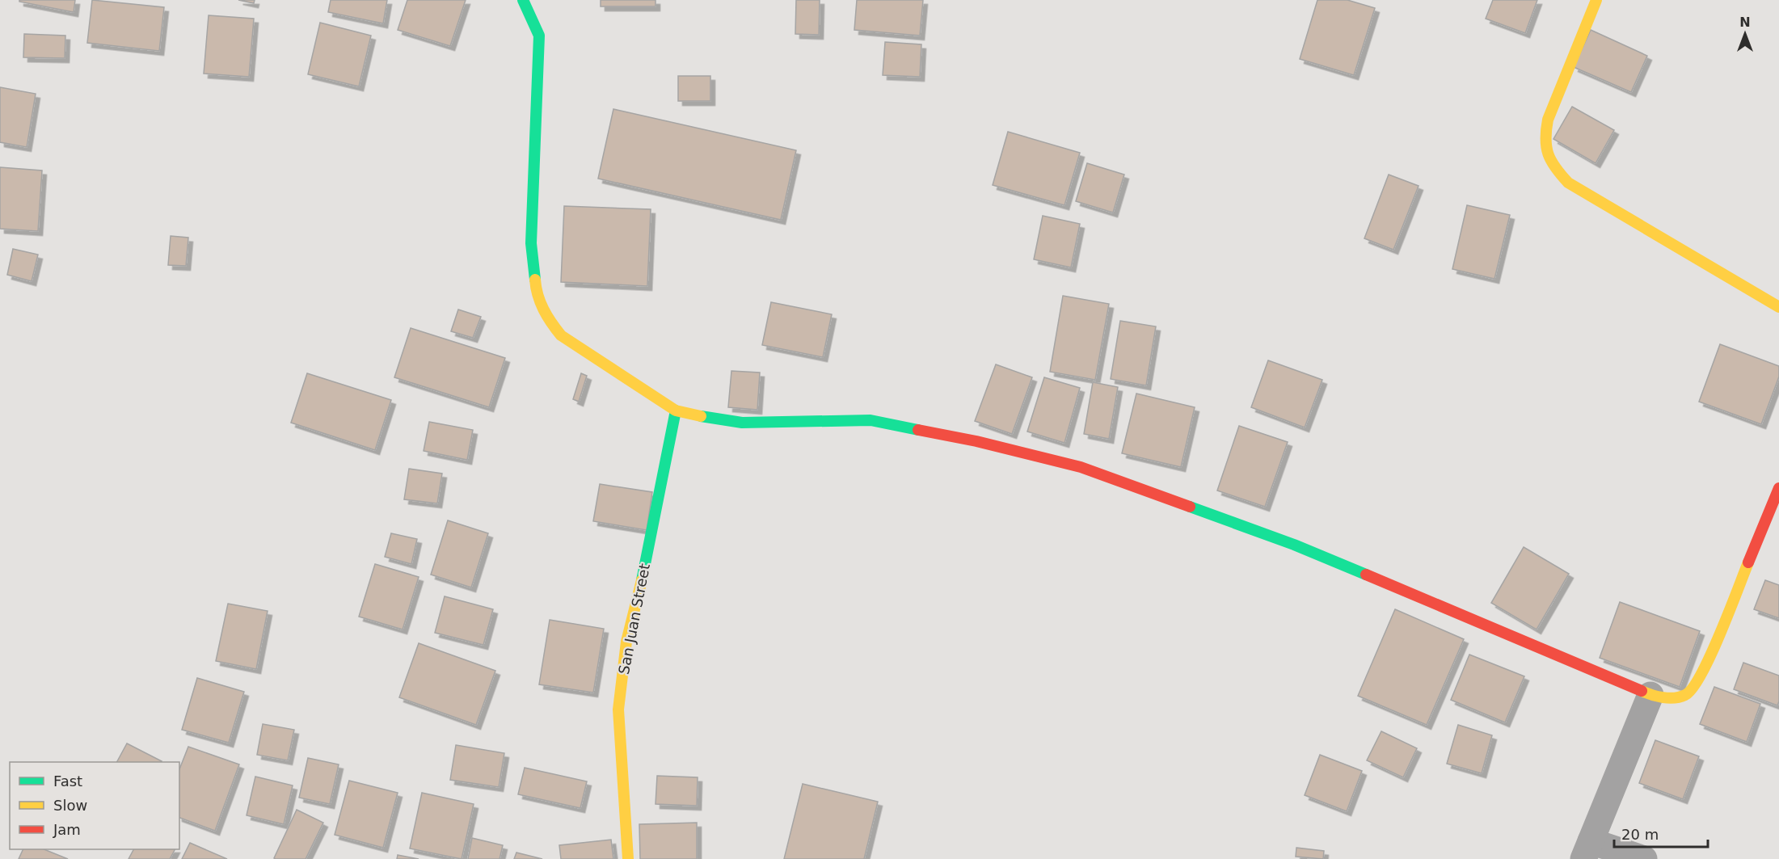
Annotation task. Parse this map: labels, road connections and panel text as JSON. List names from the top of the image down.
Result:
{
  "streets": {
    "street": ["San Juan Street"]
  },
  "legend": ["Fast", "Slow", "Jam"],
  "scale_bar": "20 m",
  "north": "top"
}
